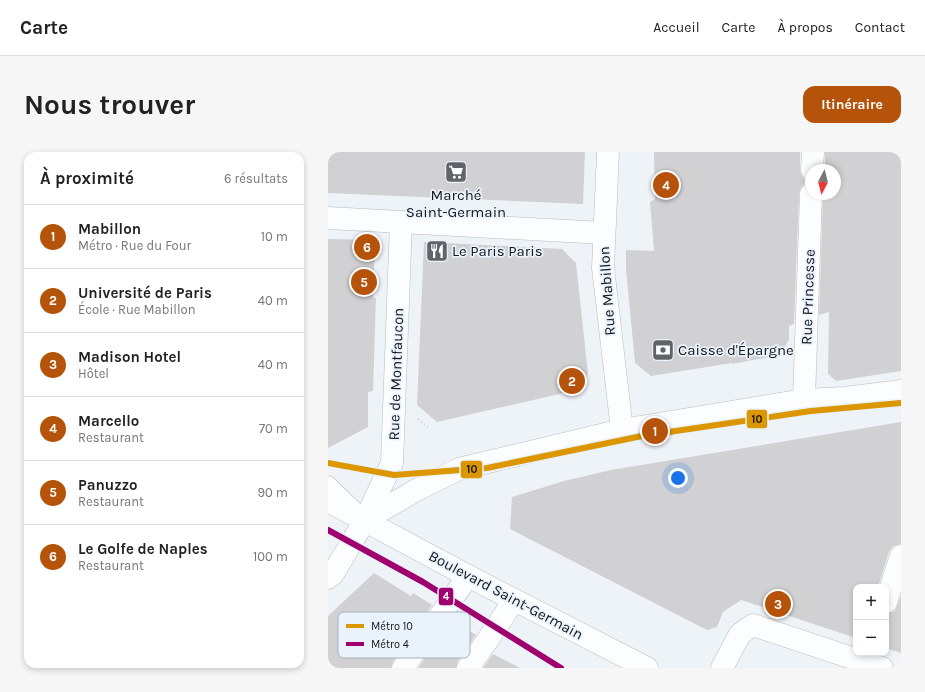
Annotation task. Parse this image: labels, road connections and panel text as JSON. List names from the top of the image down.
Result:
{
  "streets": {
    "street": [
      "Rue Mabillon",
      "Rue Princesse",
      "Rue de Montfaucon",
      "Boulevard Saint-Germain"
    ]
  },
  "crossings": [
    ["Rue de Montfaucon", "Boulevard Saint-Germain"]
  ],
  "places": {
    "supermarket": ["Marché Saint-Germain"],
    "restaurant": ["Le Paris Paris"],
    "bank": ["Caisse d'Épargne"]
  },
  "lines": ["metro line 10", "metro line 4"],
  "legend": ["Métro 10", "Métro 4"],
  "north": "bottom",
  "page": {
    "header": "Carte",
    "nav": [
      "Accueil",
      "Carte",
      "À propos",
      "Contact"
    ],
    "buttons": "Itinéraire",
    "title": "Nous trouver",
    "heading": ["À proximité", "6 résultats"],
    "pins": [
      "4",
      "6",
      "5",
      "2",
      "1",
      "3"
    ],
    "list": [
      {
        "mark": "1",
        "name": "Mabillon",
        "note": "Métro · Rue du Four",
        "value": "10 m"
      },
      {
        "mark": "2",
        "name": "Université de Paris",
        "note": "École · Rue Mabillon",
        "value": "40 m"
      },
      {
        "mark": "3",
        "name": "Madison Hotel",
        "note": "Hôtel",
        "value": "40 m"
      },
      {
        "mark": "4",
        "name": "Marcello",
        "note": "Restaurant",
        "value": "70 m"
      },
      {
        "mark": "5",
        "name": "Panuzzo",
        "note": "Restaurant",
        "value": "90 m"
      },
      {
        "mark": "6",
        "name": "Le Golfe de Naples",
        "note": "Restaurant",
        "value": "100 m"
      }
    ],
    "map_buttons": ["+", "−"]
  }
}
